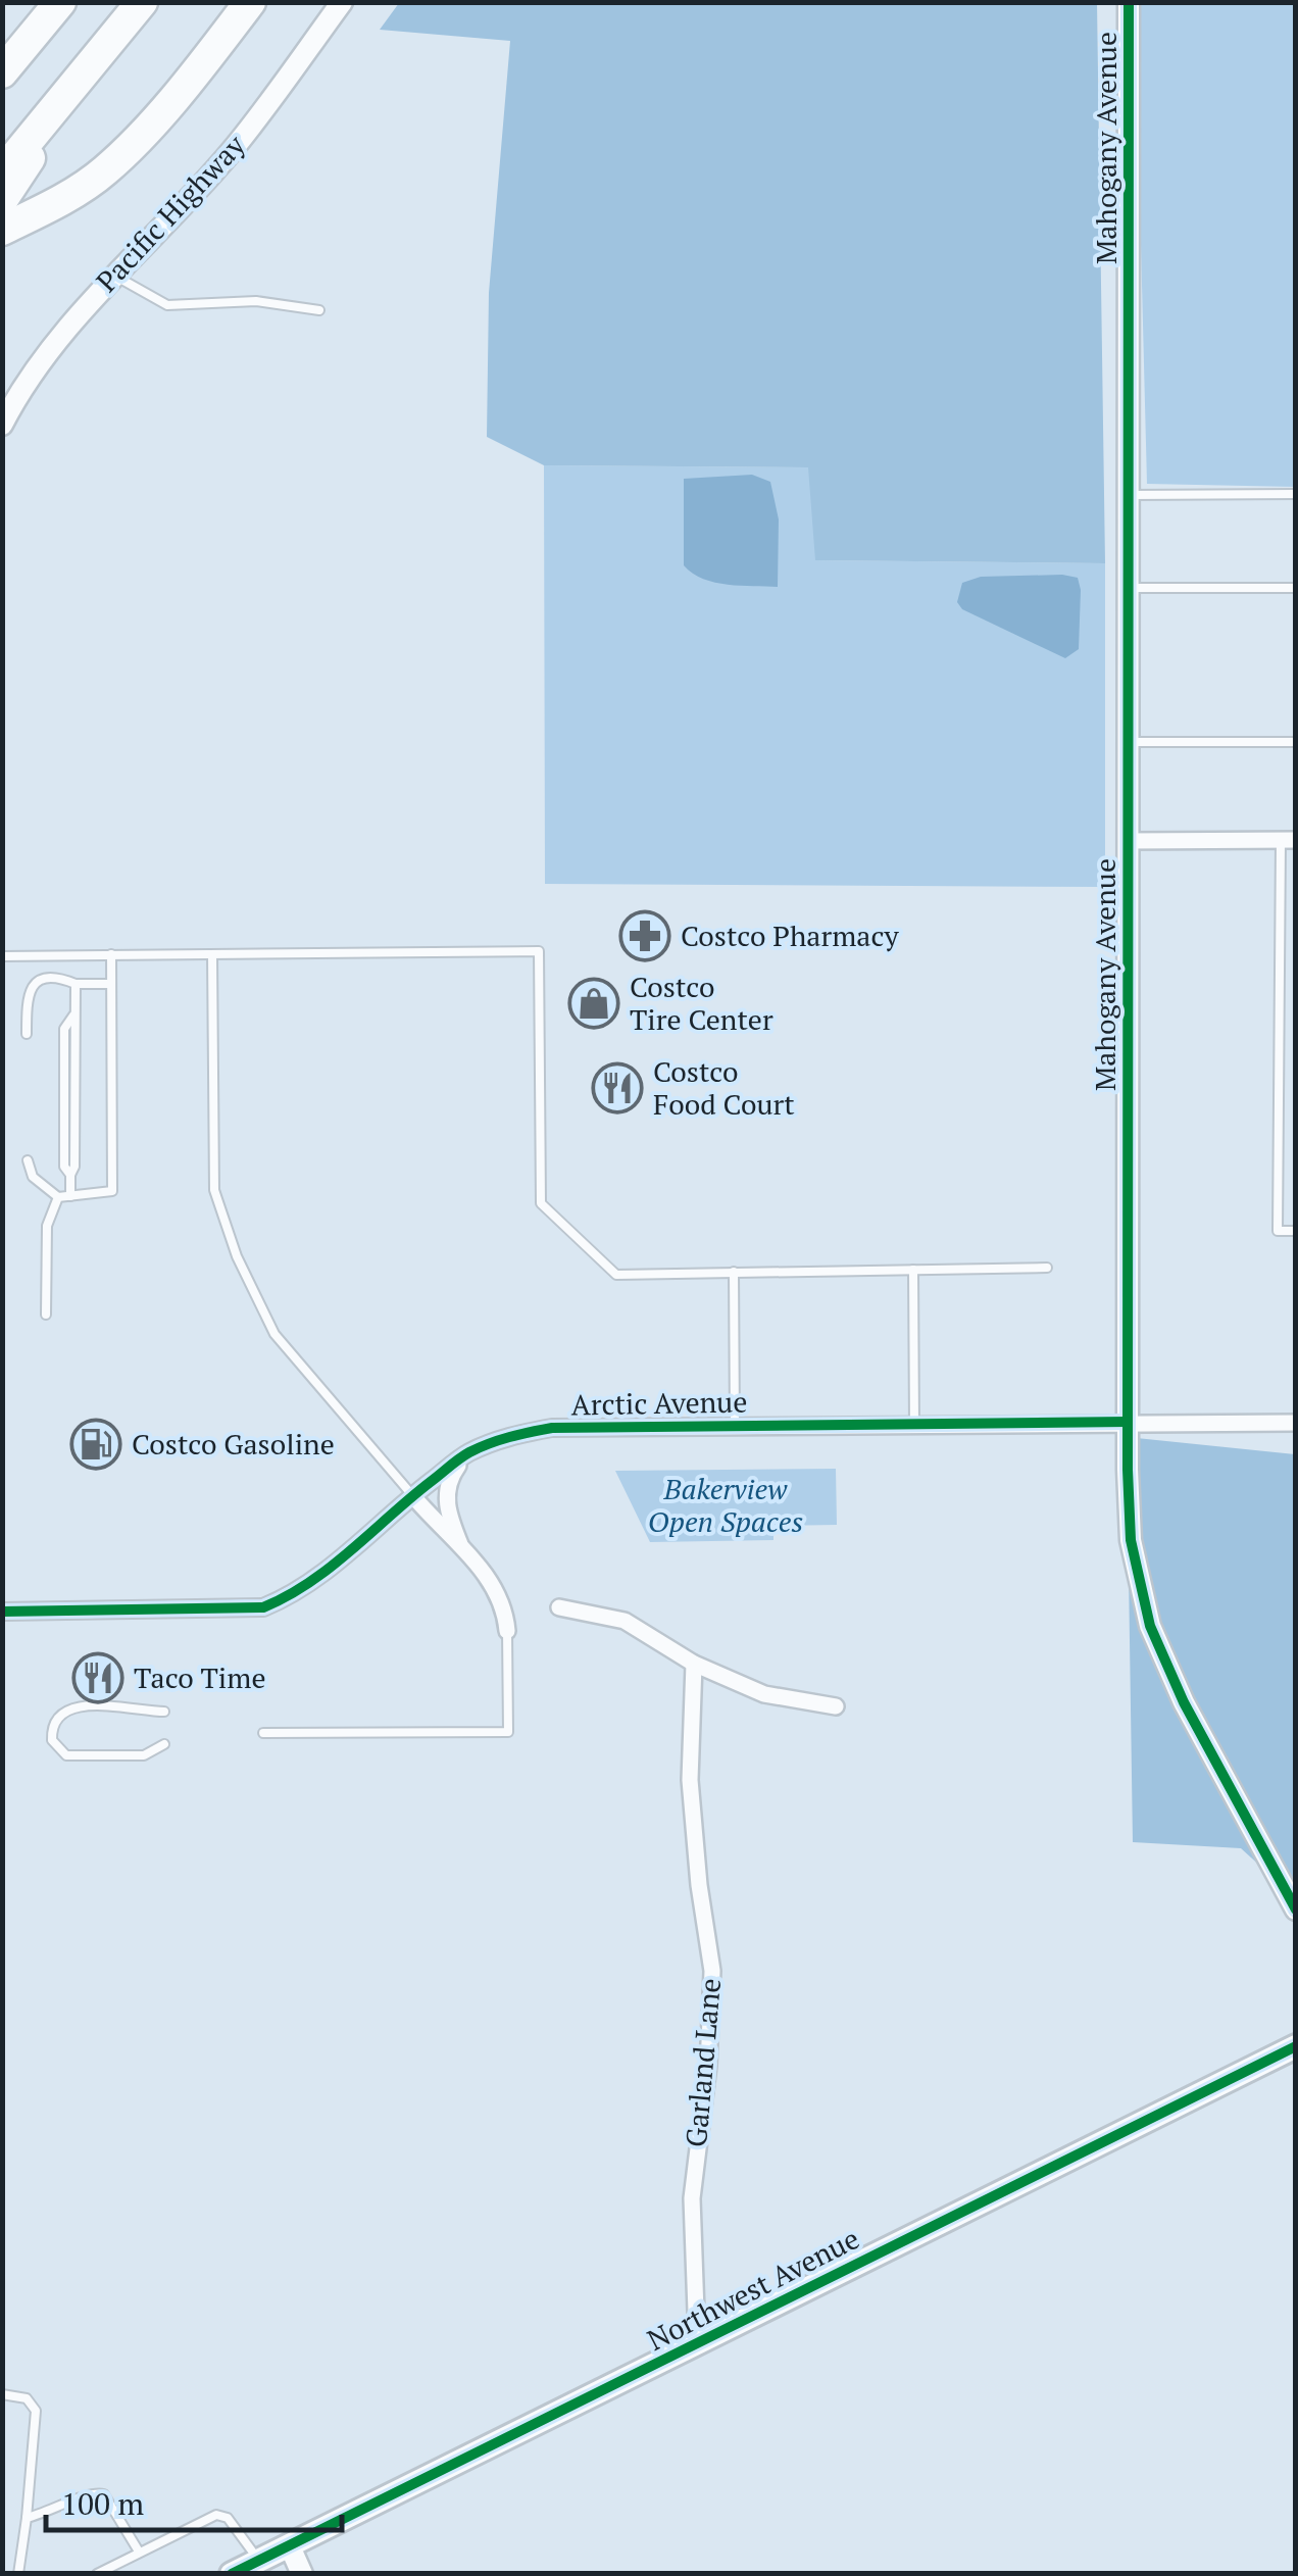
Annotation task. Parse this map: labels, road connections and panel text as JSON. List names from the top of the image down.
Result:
{
  "streets": {
    "main road": ["Northwest Avenue"],
    "street": [
      "Mahogany Avenue",
      "Pacific Highway",
      "Arctic Avenue",
      "Garland Lane"
    ]
  },
  "crossings": [
    ["Mahogany Avenue", "Arctic Avenue"],
    ["Garland Lane", "Northwest Avenue"]
  ],
  "parks": ["Bakerview Open Spaces"],
  "places": {
    "pharmacy": ["Costco Pharmacy"],
    "shop": ["Costco Tire Center"],
    "restaurant": ["Costco Food Court", "Taco Time"],
    "fuel station": ["Costco Gasoline"]
  },
  "scale_bar": "100 m"
}
